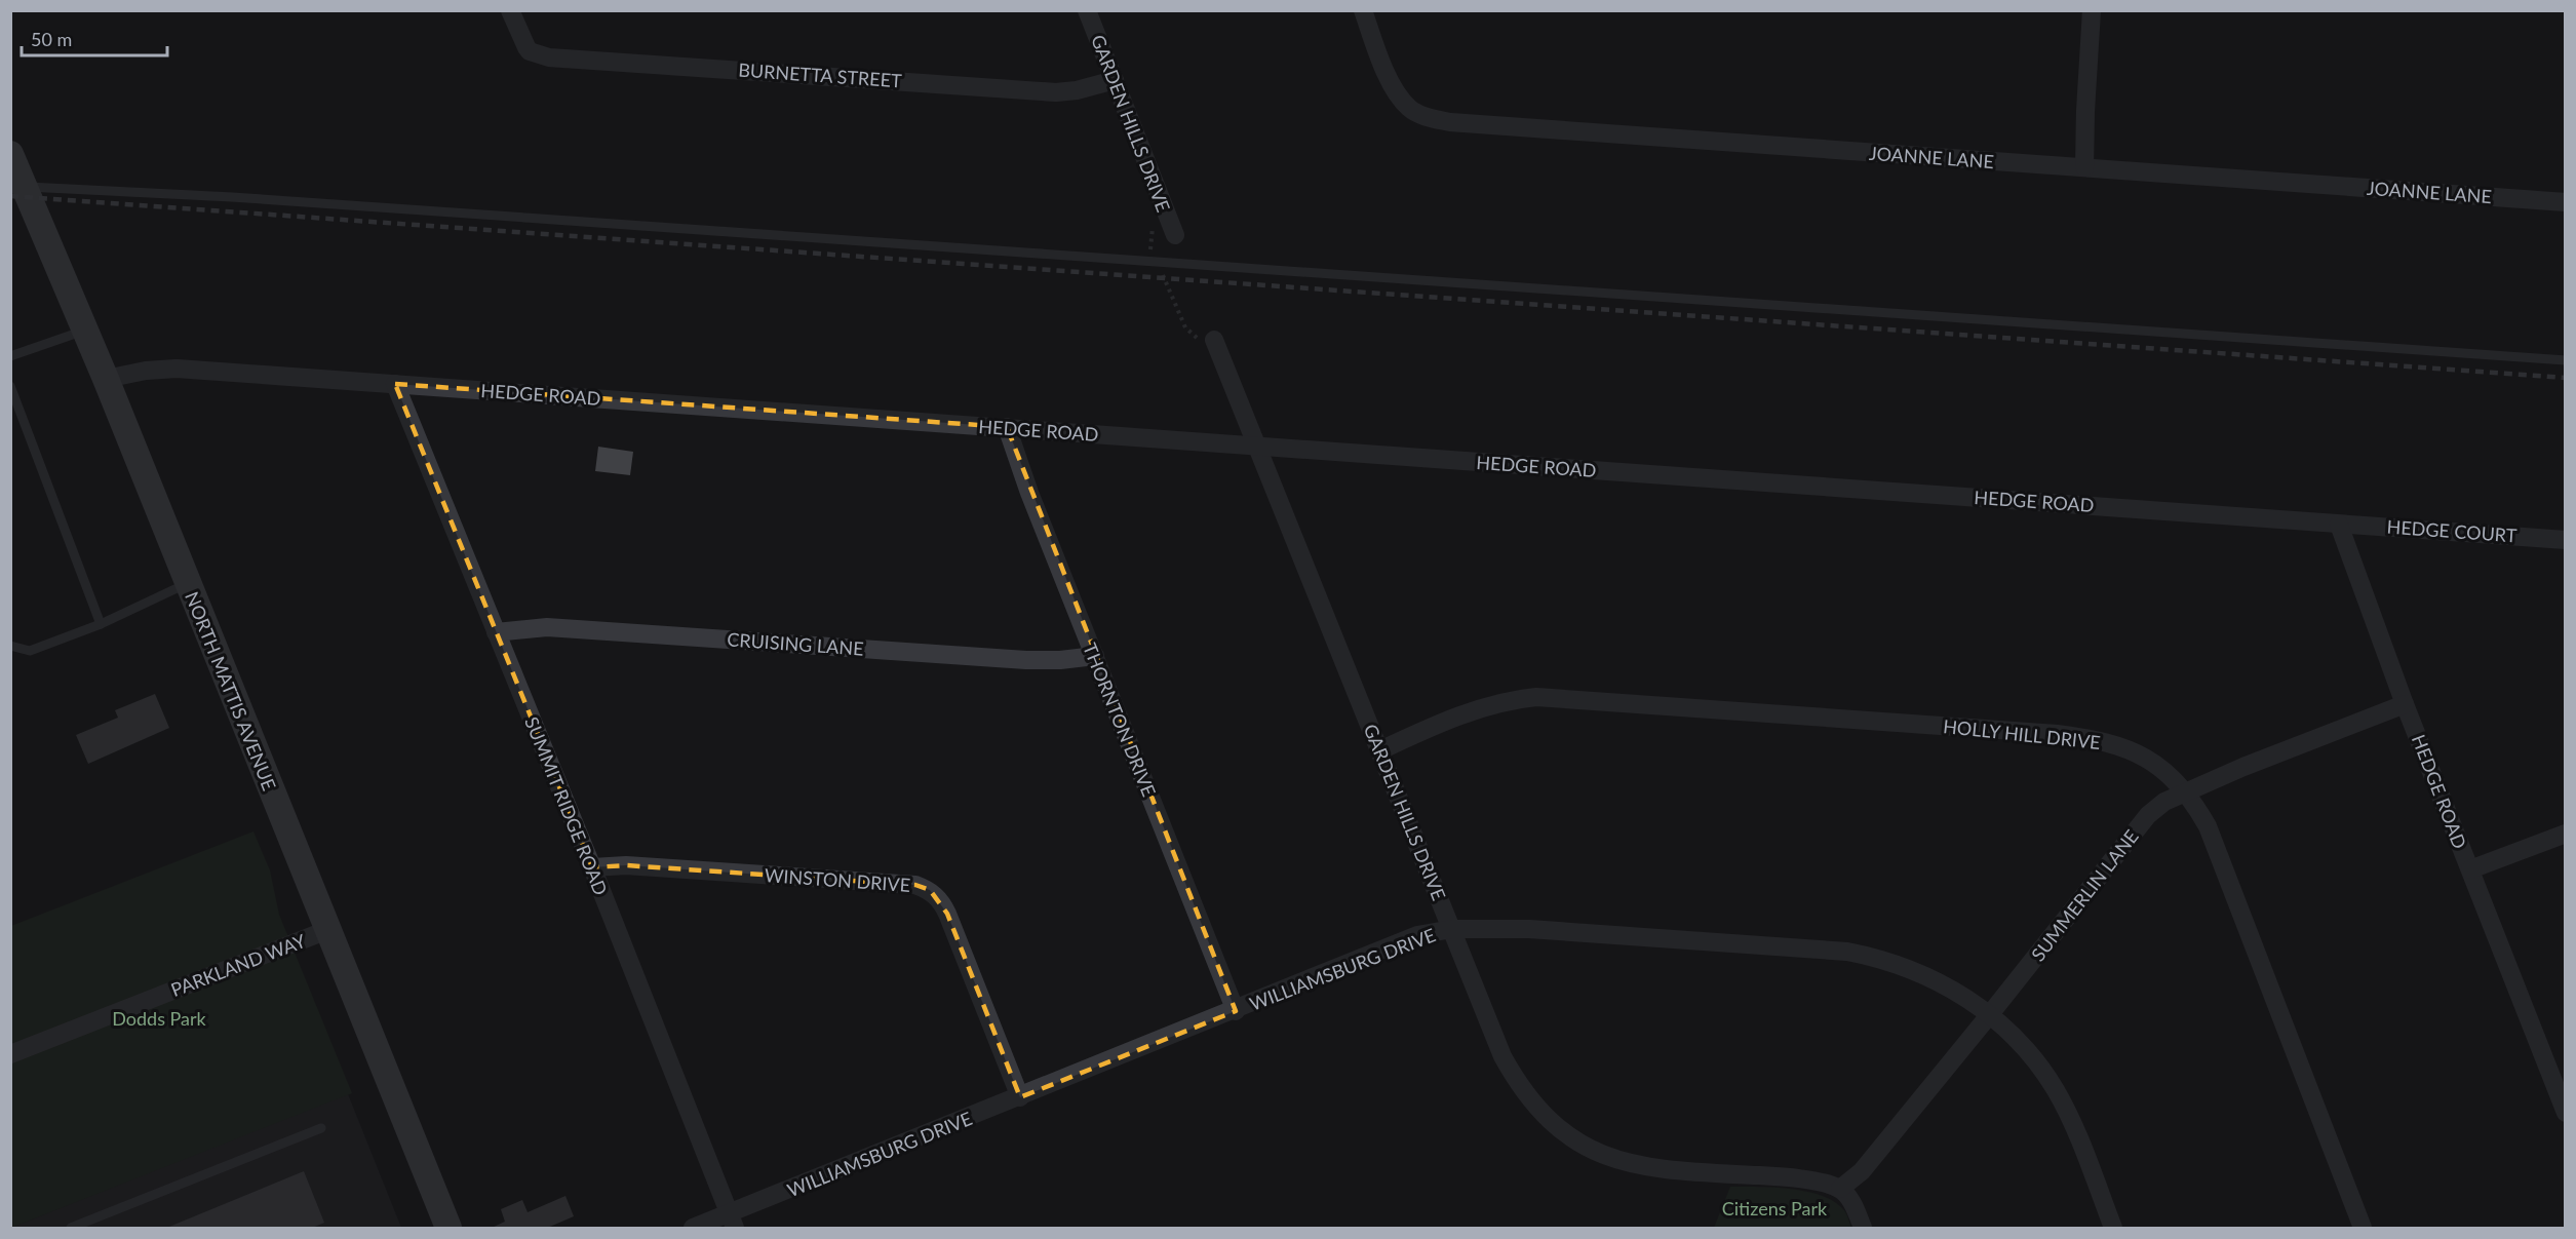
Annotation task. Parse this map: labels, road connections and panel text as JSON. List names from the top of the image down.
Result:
{
  "streets": {
    "main road": ["NORTH MATTIS AVENUE"],
    "street": [
      "BURNETTA STREET",
      "GARDEN HILLS DRIVE",
      "JOANNE LANE",
      "HEDGE ROAD",
      "HEDGE COURT",
      "CRUISING LANE",
      "THORNTON DRIVE",
      "HOLLY HILL DRIVE",
      "SUMMIT RIDGE ROAD",
      "WINSTON DRIVE",
      "SUMMERLIN LANE",
      "PARKLAND WAY",
      "WILLIAMSBURG DRIVE"
    ]
  },
  "crossings": [
    ["BURNETTA STREET", "GARDEN HILLS DRIVE"],
    ["GARDEN HILLS DRIVE", "HEDGE ROAD"],
    ["GARDEN HILLS DRIVE", "HOLLY HILL DRIVE"],
    ["GARDEN HILLS DRIVE", "SUMMERLIN LANE"],
    ["GARDEN HILLS DRIVE", "WILLIAMSBURG DRIVE"],
    ["HEDGE ROAD", "HEDGE COURT"],
    ["HEDGE ROAD", "NORTH MATTIS AVENUE"],
    ["HEDGE ROAD", "THORNTON DRIVE"],
    ["HEDGE ROAD", "SUMMIT RIDGE ROAD"],
    ["HEDGE ROAD", "SUMMERLIN LANE"],
    ["CRUISING LANE", "THORNTON DRIVE"],
    ["CRUISING LANE", "SUMMIT RIDGE ROAD"],
    ["NORTH MATTIS AVENUE", "PARKLAND WAY"],
    ["THORNTON DRIVE", "WILLIAMSBURG DRIVE"],
    ["HOLLY HILL DRIVE", "SUMMERLIN LANE"],
    ["SUMMIT RIDGE ROAD", "WINSTON DRIVE"],
    ["SUMMIT RIDGE ROAD", "WILLIAMSBURG DRIVE"],
    ["WINSTON DRIVE", "WILLIAMSBURG DRIVE"],
    ["SUMMERLIN LANE", "WILLIAMSBURG DRIVE"]
  ],
  "parks": ["Dodds Park", "Citizens Park"],
  "scale_bar": "50 m"
}
